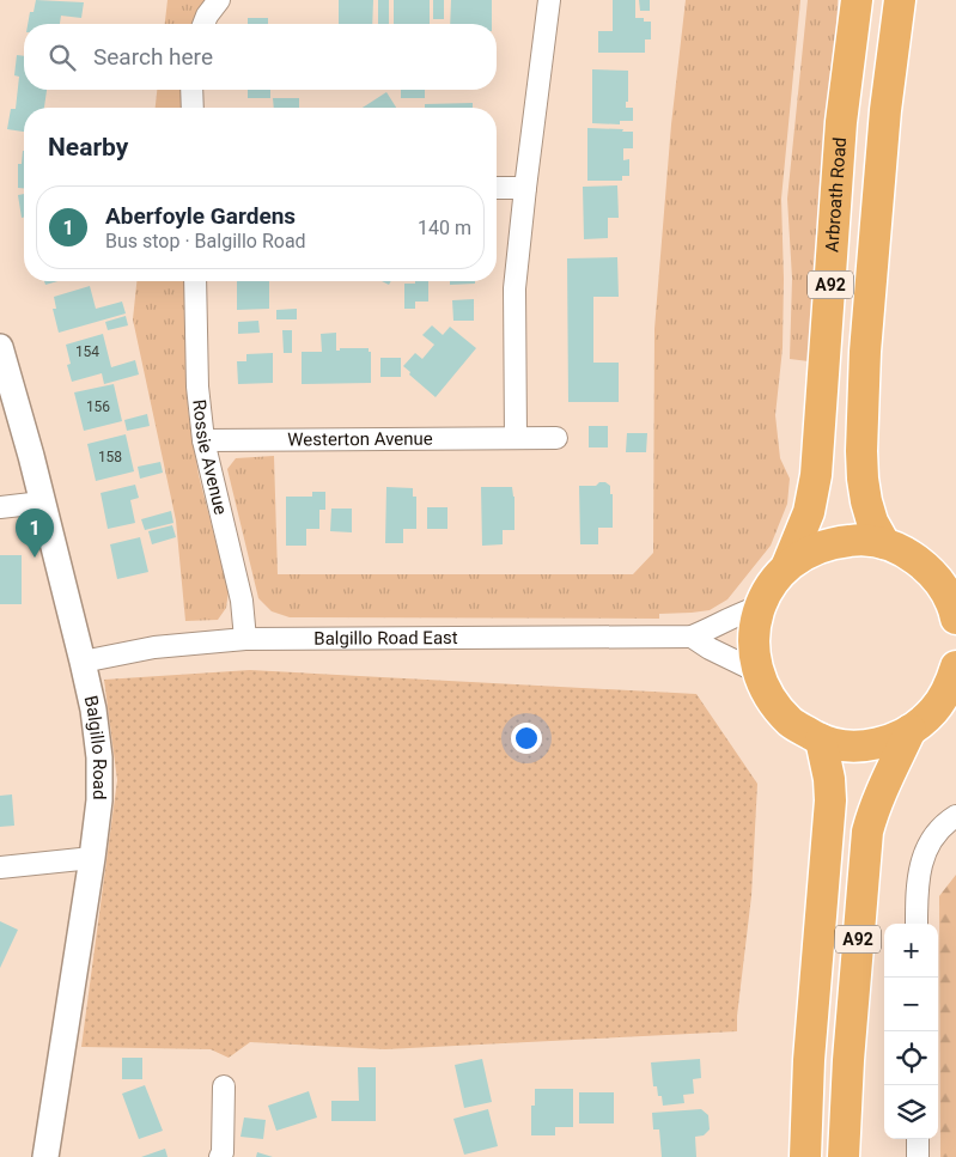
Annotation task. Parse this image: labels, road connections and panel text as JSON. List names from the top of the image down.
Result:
{
  "streets": {
    "main road": ["Arbroath Road", "A92"],
    "street": [
      "Westerton Avenue",
      "Rossie Avenue",
      "Balgillo Road East",
      "Balgillo Road"
    ]
  },
  "crossings": [
    ["Arbroath Road", "A92"],
    ["A92", "Balgillo Road East"],
    ["Westerton Avenue", "Rossie Avenue"],
    ["Rossie Avenue", "Balgillo Road East"],
    ["Balgillo Road East", "Balgillo Road"]
  ],
  "house_numbers": ["154", "156", "158"],
  "page": {
    "search": "Search here",
    "heading": "Nearby",
    "list": [
      {
        "mark": "1",
        "name": "Aberfoyle Gardens",
        "note": "Bus stop · Balgillo Road",
        "value": "140 m"
      }
    ],
    "pins": "1",
    "map_buttons": ["+", "−"]
  }
}
